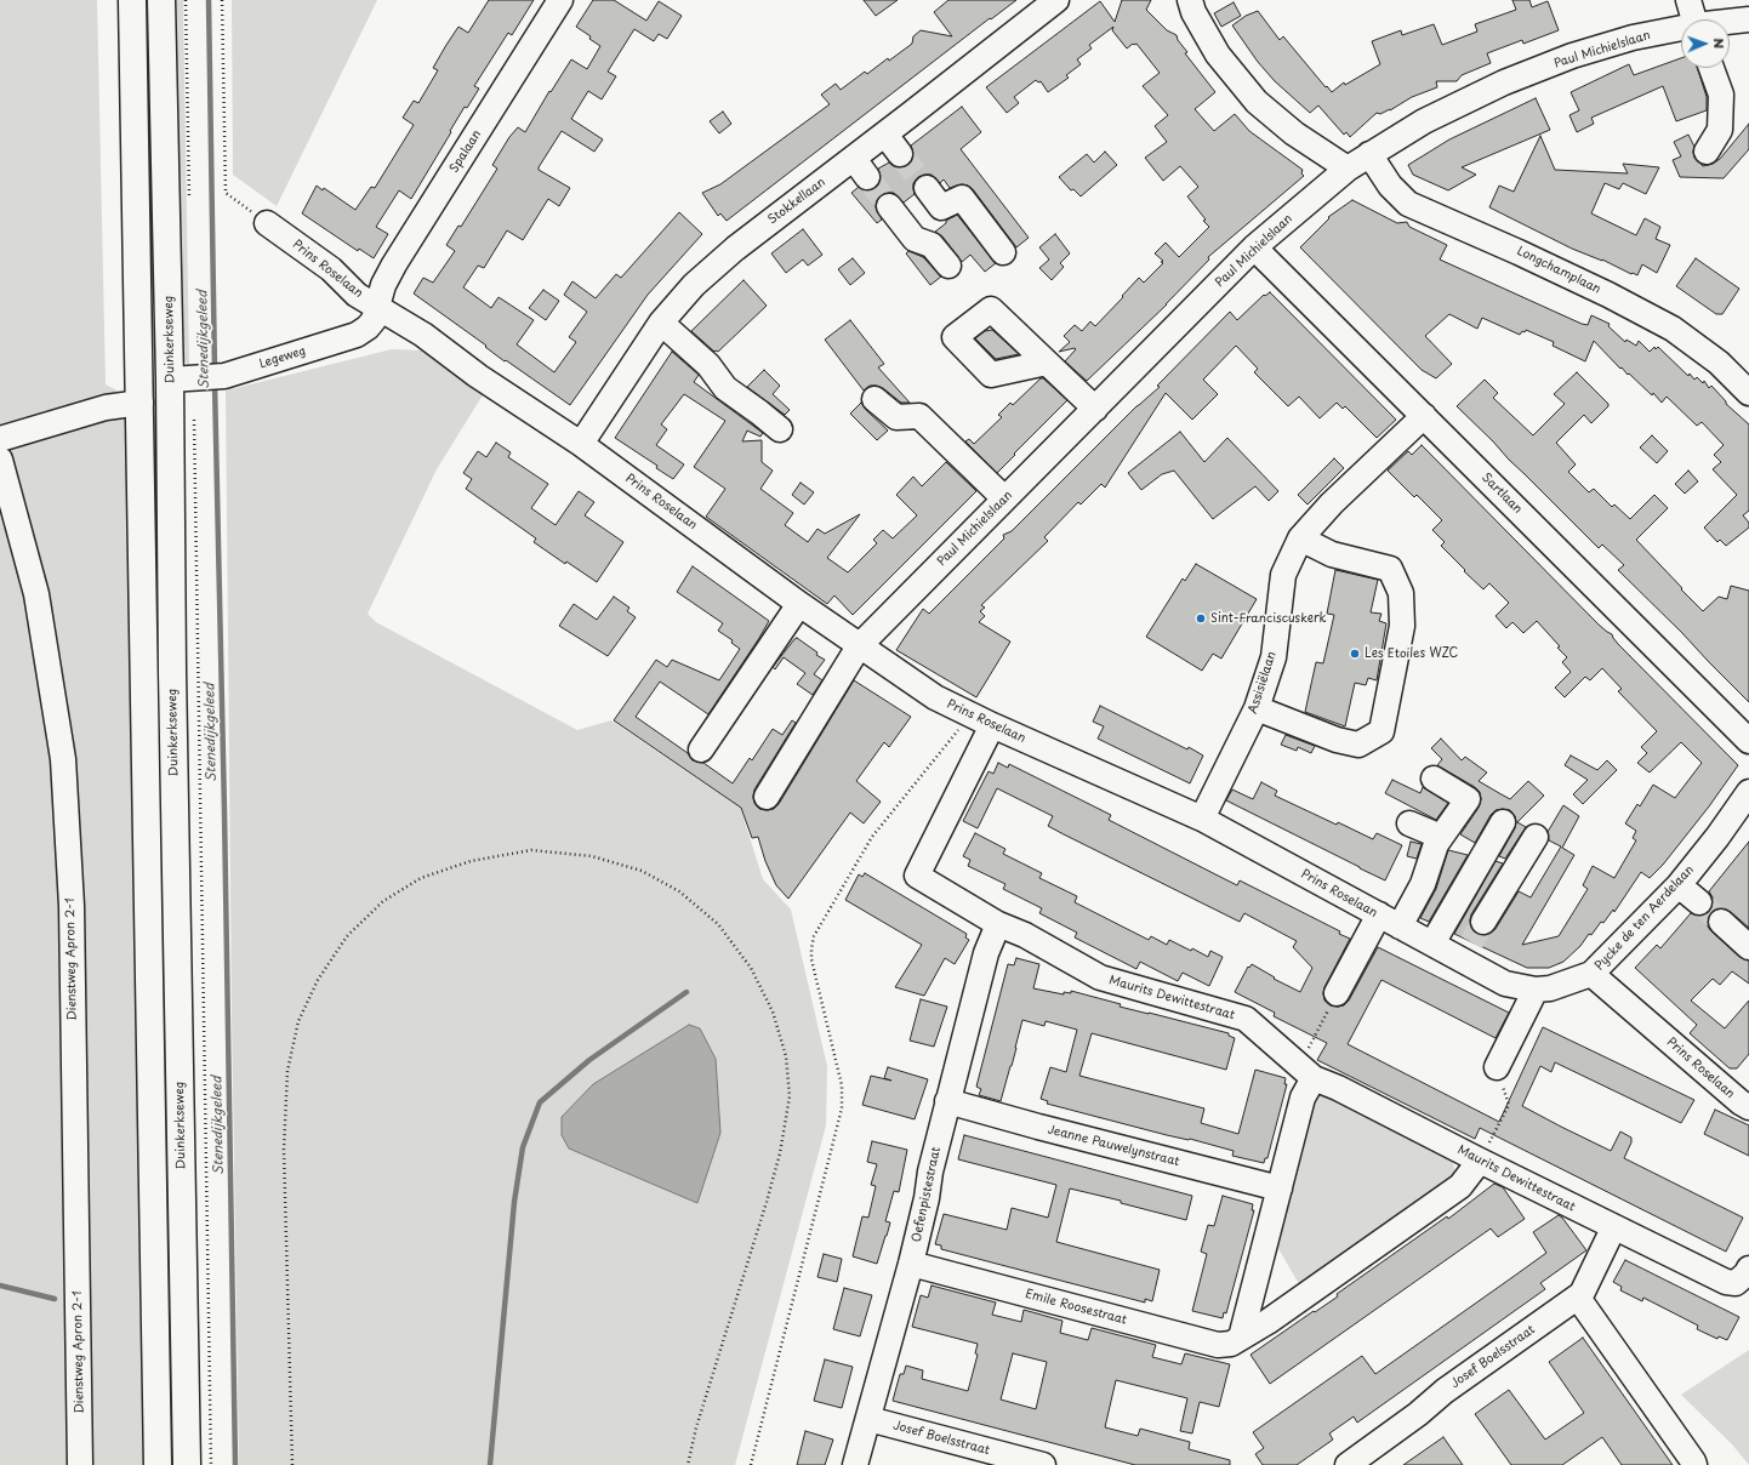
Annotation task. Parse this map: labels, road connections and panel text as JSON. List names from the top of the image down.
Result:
{
  "streets": {
    "main road": ["Duinkerkseweg"],
    "street": [
      "Paul Michielslaan",
      "Spalaan",
      "Stokkellaan",
      "Prins Roselaan",
      "Longchamplaan",
      "Legeweg",
      "Sartlaan",
      "Assisiëlaan",
      "Pycke de ten Aerdelaan",
      "Dienstweg Apron 2-1",
      "Maurits Dewittestraat",
      "Jeanne Pauwelynstraat",
      "Oefenpistestraat",
      "Emile Roosestraat",
      "Josef Boelsstraat"
    ]
  },
  "crossings": [
    ["Paul Michielslaan", "Prins Roselaan"],
    ["Paul Michielslaan", "Longchamplaan"],
    ["Paul Michielslaan", "Sartlaan"],
    ["Spalaan", "Prins Roselaan"],
    ["Spalaan", "Legeweg"],
    ["Stokkellaan", "Prins Roselaan"],
    ["Prins Roselaan", "Legeweg"],
    ["Prins Roselaan", "Assisiëlaan"],
    ["Prins Roselaan", "Pycke de ten Aerdelaan"],
    ["Prins Roselaan", "Maurits Dewittestraat"],
    ["Duinkerkseweg", "Legeweg"],
    ["Sartlaan", "Assisiëlaan"],
    ["Maurits Dewittestraat", "Oefenpistestraat"],
    ["Maurits Dewittestraat", "Emile Roosestraat"],
    ["Maurits Dewittestraat", "Josef Boelsstraat"],
    ["Jeanne Pauwelynstraat", "Oefenpistestraat"],
    ["Oefenpistestraat", "Emile Roosestraat"],
    ["Oefenpistestraat", "Josef Boelsstraat"]
  ],
  "water": ["Stenedijkgeleed"],
  "places": ["Sint-Franciscuskerk", "Les Etoiles WZC"],
  "north": "right"
}
